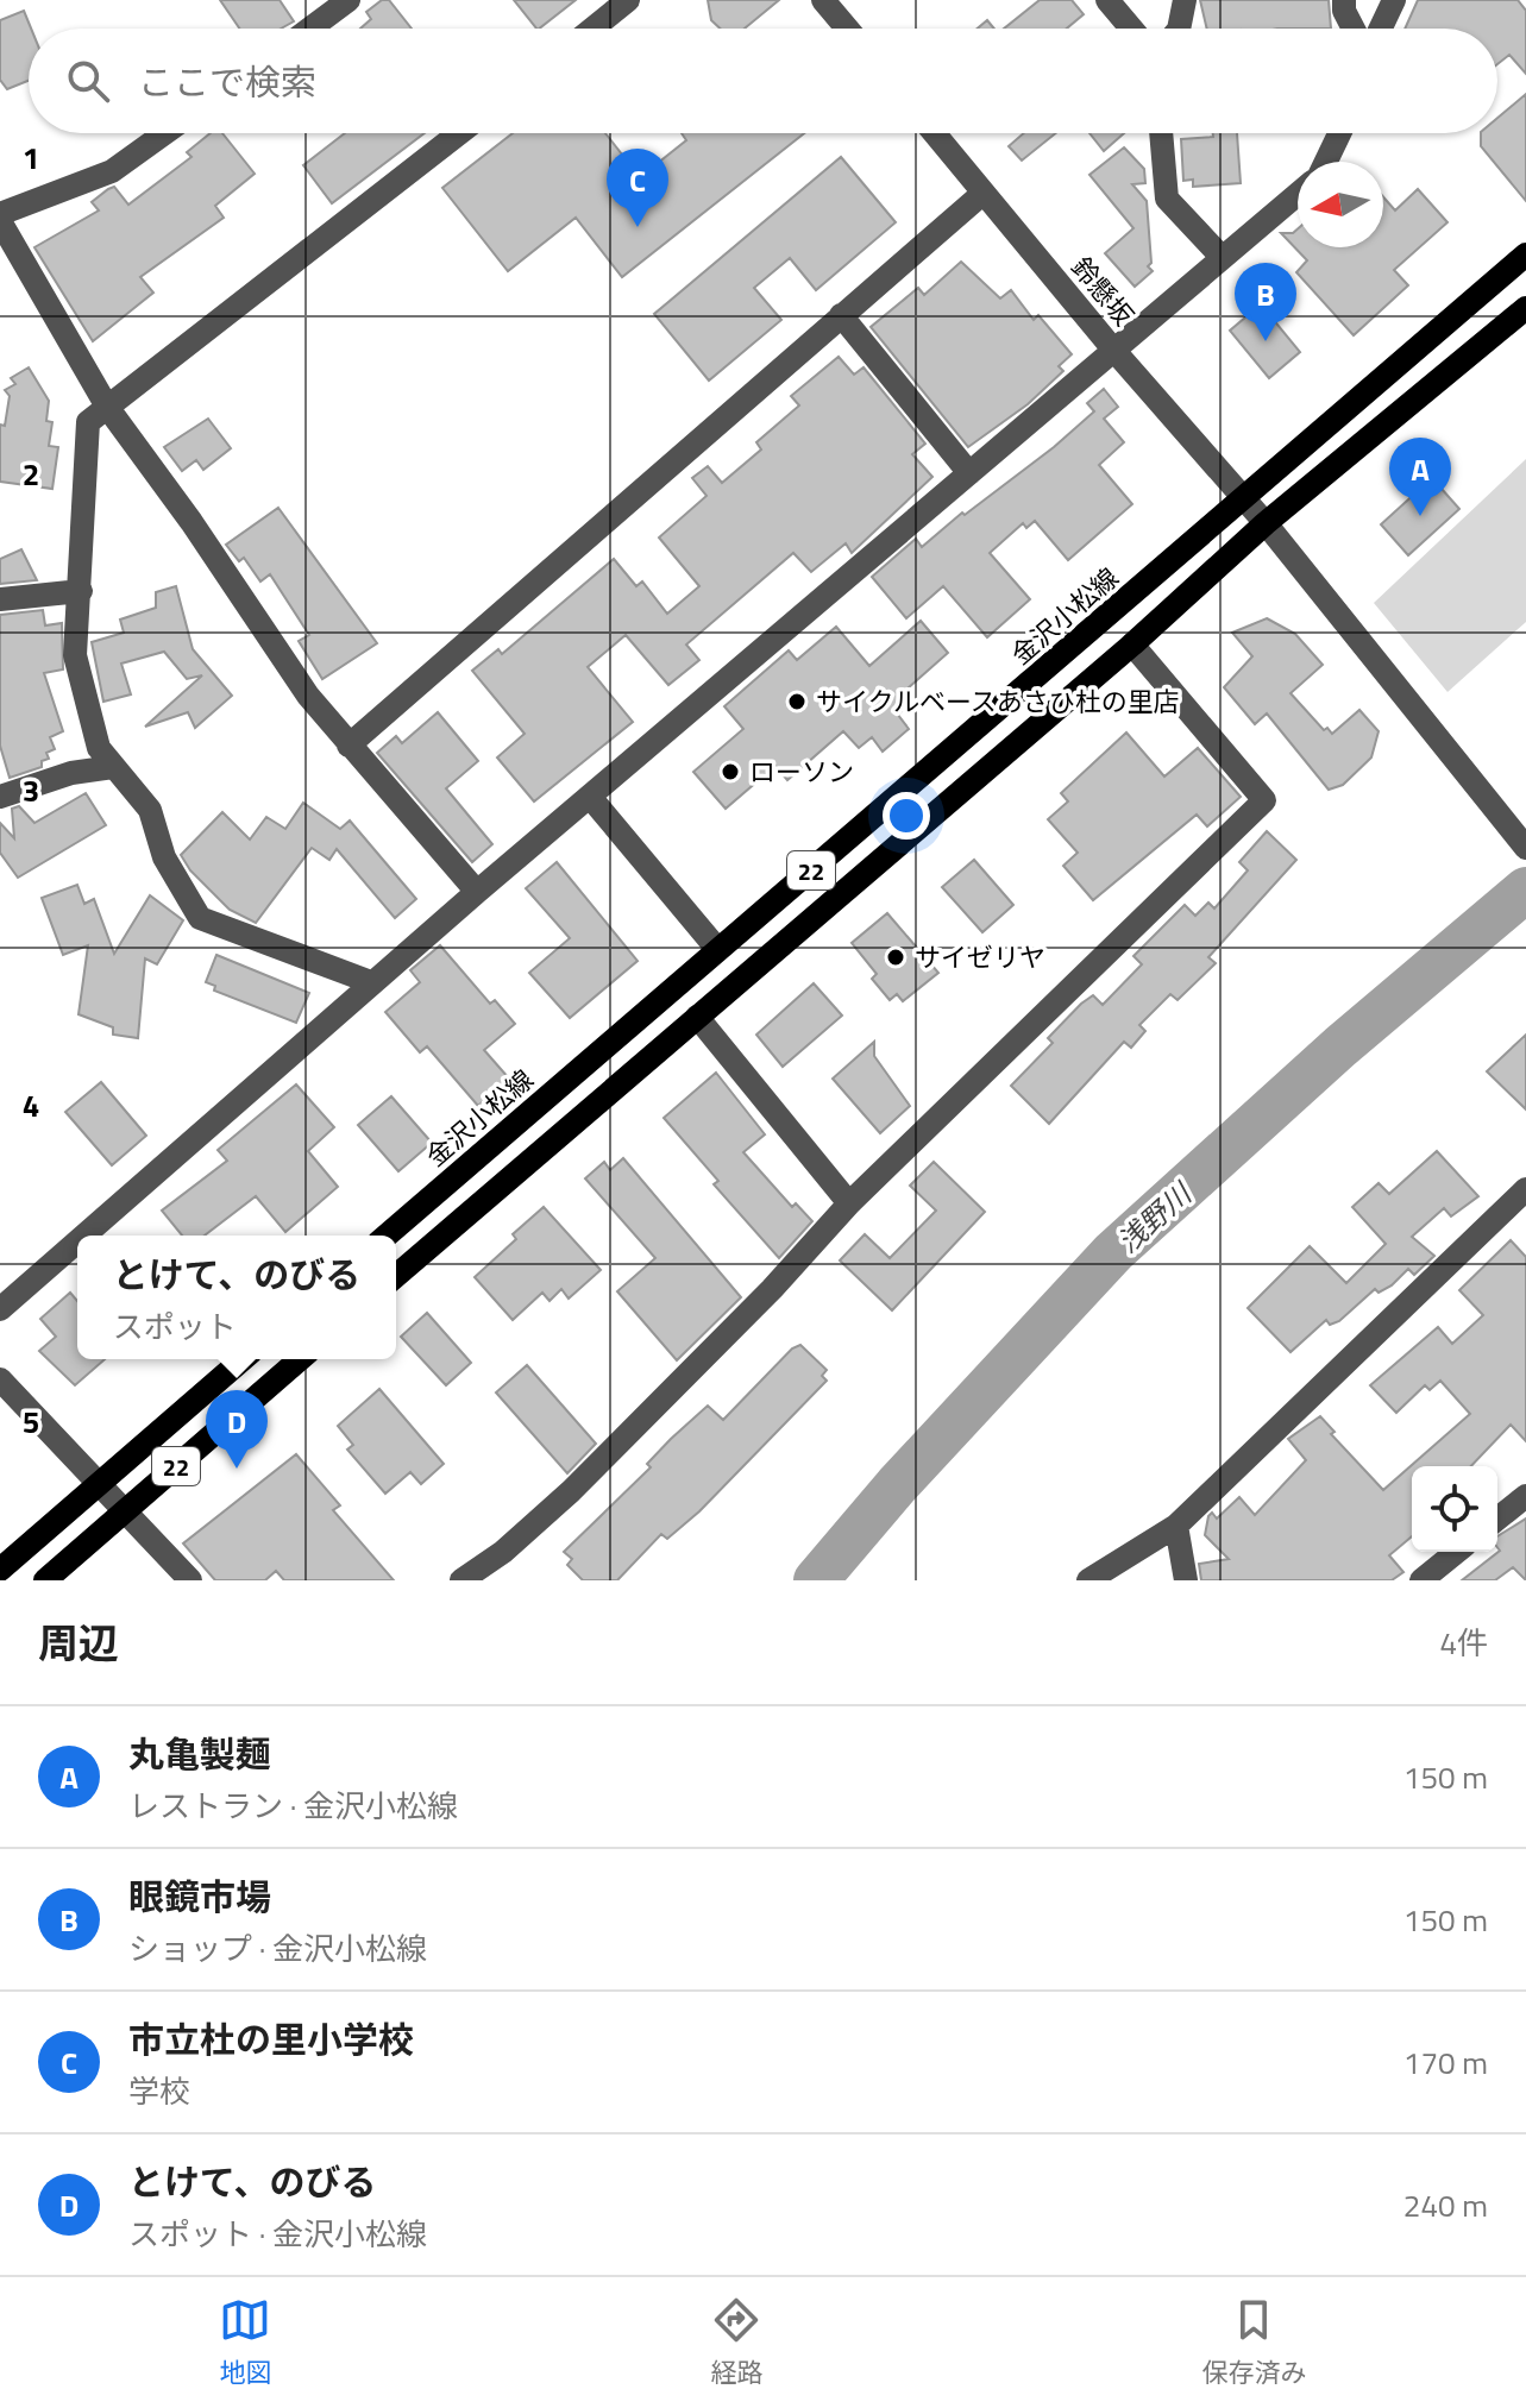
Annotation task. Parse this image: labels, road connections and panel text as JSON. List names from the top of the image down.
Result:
{
  "streets": {
    "main road": ["金沢小松線", "22"],
    "street": ["鈴懸坂"]
  },
  "crossings": [
    ["鈴懸坂", "金沢小松線"],
    ["鈴懸坂", "22"]
  ],
  "water": ["浅野川"],
  "places": ["サイクルベースあさひ杜の里店", "ローソン", "サイゼリヤ"],
  "north": "left",
  "page": {
    "search": "ここで検索",
    "pins": [
      "C",
      "B",
      "A",
      "D"
    ],
    "popup": ["とけて、のびる", "スポット"],
    "heading": ["周辺", "4件"],
    "list": [
      {
        "mark": "A",
        "name": "丸亀製麺",
        "note": "レストラン · 金沢小松線",
        "value": "150 m"
      },
      {
        "mark": "B",
        "name": "眼鏡市場",
        "note": "ショップ · 金沢小松線",
        "value": "150 m"
      },
      {
        "mark": "C",
        "name": "市立杜の里小学校",
        "note": "学校",
        "value": "170 m"
      },
      {
        "mark": "D",
        "name": "とけて、のびる",
        "note": "スポット · 金沢小松線",
        "value": "240 m"
      }
    ],
    "nav": ["地図", "経路", "保存済み"]
  },
  "grid": {
    "rows": [
      "1",
      "2",
      "3",
      "4",
      "5"
    ]
  }
}
